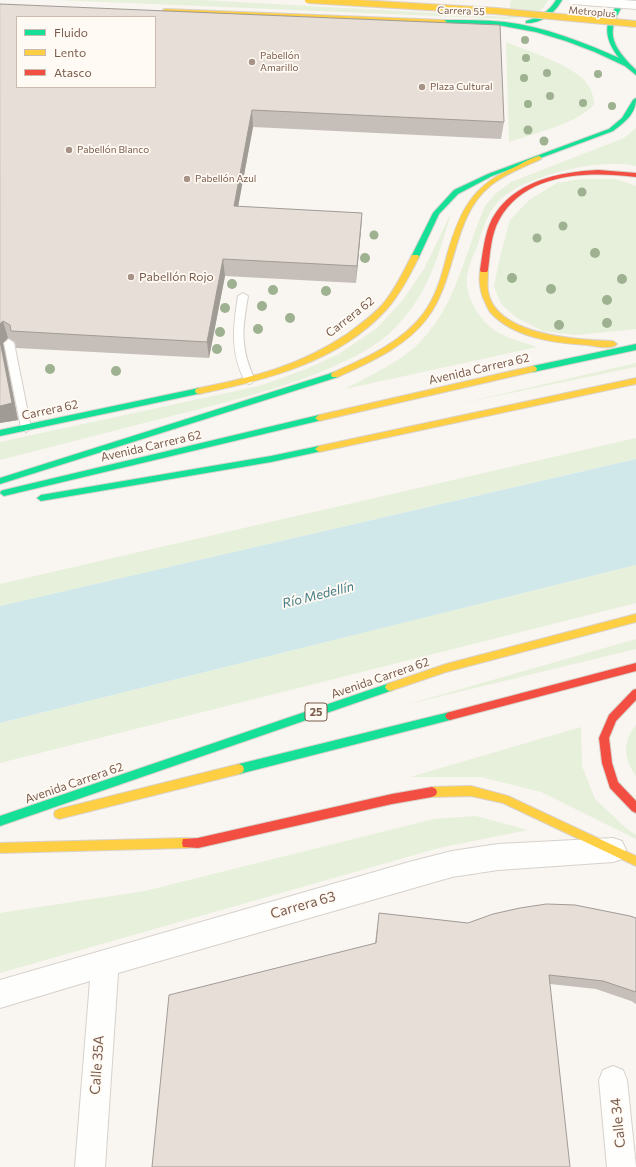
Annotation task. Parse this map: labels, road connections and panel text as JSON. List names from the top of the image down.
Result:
{
  "streets": {
    "main road": [
      "Carrera 55",
      "Carrera 62",
      "Avenida Carrera 62",
      "25"
    ],
    "street": ["Carrera 63", "Calle 35A", "Calle 34"],
    "lane": ["Metroplus"]
  },
  "crossings": [
    ["Carrera 63", "Calle 35A"]
  ],
  "water": ["Río Medellín"],
  "places": [
    "Pabellón Amarillo",
    "Plaza Cultural",
    "Pabellón Blanco",
    "Pabellón Azul",
    "Pabellón Rojo"
  ],
  "legend": ["Fluido", "Lento", "Atasco"]
}
